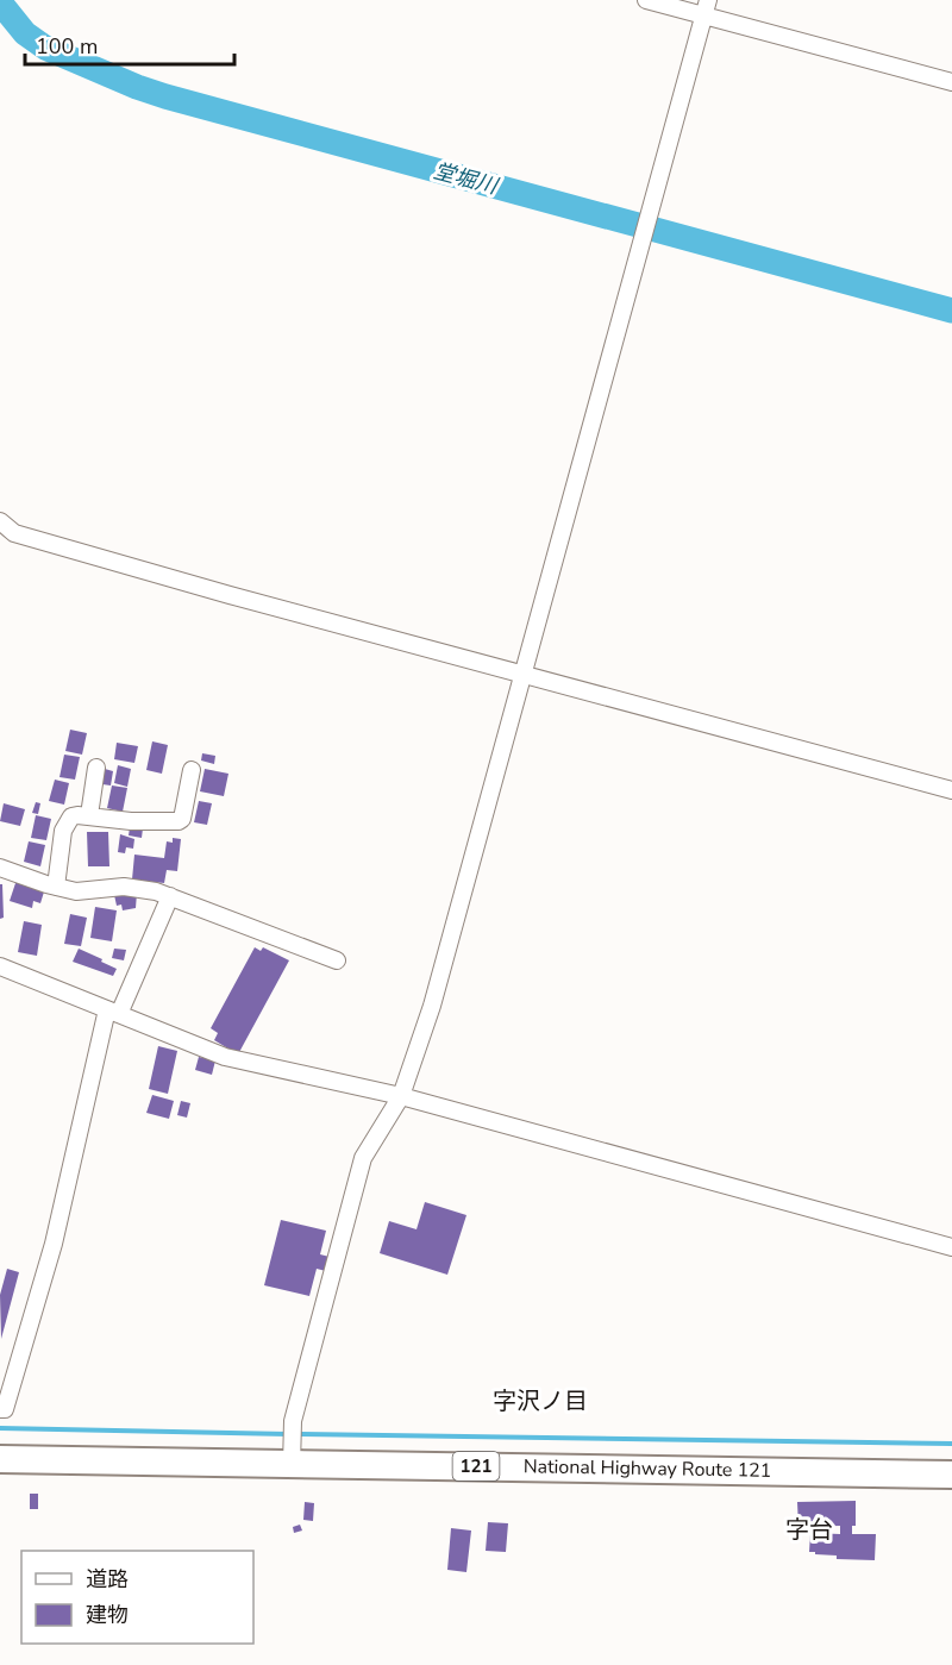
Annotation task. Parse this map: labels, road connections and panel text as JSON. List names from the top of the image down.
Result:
{
  "streets": {
    "highway": ["121", "National Highway Route 121"]
  },
  "districts": ["字沢ノ目", "字台"],
  "water": ["堂堀川"],
  "legend": ["道路", "建物"],
  "scale_bar": "100 m"
}
